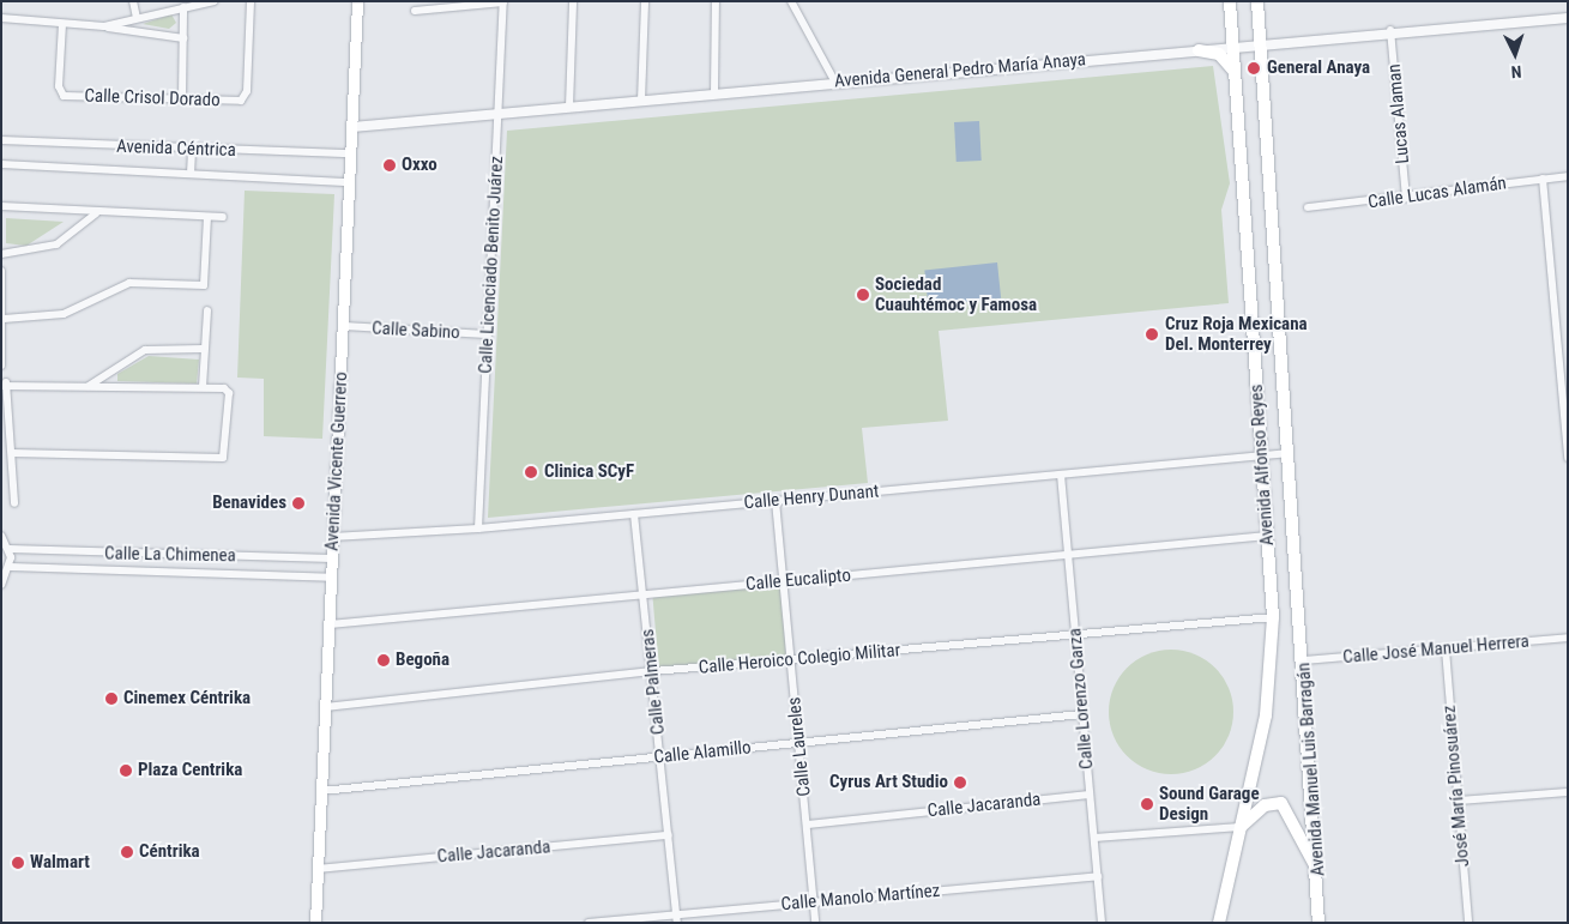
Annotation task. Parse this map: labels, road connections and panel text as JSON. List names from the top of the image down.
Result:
{
  "streets": {
    "highway": ["Avenida Alfonso Reyes", "Avenida Manuel Luis Barragán"],
    "main road": ["Avenida Vicente Guerrero"],
    "street": [
      "Avenida General Pedro María Anaya",
      "Calle Crisol Dorado",
      "Lucas Alaman",
      "Avenida Céntrica",
      "Calle Lucas Alamán",
      "Calle Licenciado Benito Juárez",
      "Calle Sabino",
      "Calle Henry Dunant",
      "Calle La Chimenea",
      "Calle Eucalipto",
      "Calle José Manuel Herrera",
      "Calle Heroico Colegio Militar",
      "Calle Palmeras",
      "Calle Lorenzo Garza",
      "Calle Laureles",
      "Calle Alamillo",
      "José María Pinosuárez",
      "Calle Jacaranda",
      "Calle Manolo Martínez"
    ]
  },
  "crossings": [
    ["Avenida General Pedro María Anaya", "Lucas Alaman"],
    ["Avenida General Pedro María Anaya", "Calle Licenciado Benito Juárez"],
    ["Avenida General Pedro María Anaya", "Avenida Vicente Guerrero"],
    ["Avenida General Pedro María Anaya", "Avenida Alfonso Reyes"],
    ["Lucas Alaman", "Calle Lucas Alamán"],
    ["Avenida Céntrica", "Avenida Vicente Guerrero"],
    ["Calle Licenciado Benito Juárez", "Calle Sabino"],
    ["Calle Licenciado Benito Juárez", "Calle Henry Dunant"],
    ["Calle Sabino", "Avenida Vicente Guerrero"],
    ["Avenida Vicente Guerrero", "Calle Henry Dunant"],
    ["Avenida Vicente Guerrero", "Calle La Chimenea"],
    ["Avenida Vicente Guerrero", "Calle Eucalipto"],
    ["Avenida Vicente Guerrero", "Calle Heroico Colegio Militar"],
    ["Avenida Vicente Guerrero", "Calle Alamillo"],
    ["Avenida Vicente Guerrero", "Calle Jacaranda"],
    ["Avenida Alfonso Reyes", "Calle Henry Dunant"],
    ["Avenida Alfonso Reyes", "Calle Eucalipto"],
    ["Avenida Alfonso Reyes", "Calle Heroico Colegio Militar"],
    ["Avenida Alfonso Reyes", "Avenida Manuel Luis Barragán"],
    ["Calle Henry Dunant", "Calle Palmeras"],
    ["Calle Henry Dunant", "Calle Lorenzo Garza"],
    ["Calle Henry Dunant", "Calle Laureles"],
    ["Calle Eucalipto", "Calle Palmeras"],
    ["Calle Eucalipto", "Calle Lorenzo Garza"],
    ["Calle Eucalipto", "Calle Laureles"],
    ["Calle José Manuel Herrera", "Avenida Manuel Luis Barragán"],
    ["Calle José Manuel Herrera", "José María Pinosuárez"],
    ["Calle Heroico Colegio Militar", "Calle Palmeras"],
    ["Calle Heroico Colegio Militar", "Calle Lorenzo Garza"],
    ["Calle Heroico Colegio Militar", "Calle Laureles"],
    ["Calle Palmeras", "Calle Alamillo"],
    ["Calle Palmeras", "Calle Jacaranda"],
    ["Calle Palmeras", "Calle Manolo Martínez"],
    ["Calle Lorenzo Garza", "Calle Alamillo"],
    ["Calle Lorenzo Garza", "Calle Jacaranda"],
    ["Calle Lorenzo Garza", "Calle Manolo Martínez"],
    ["Calle Laureles", "Calle Alamillo"],
    ["Calle Laureles", "Calle Jacaranda"],
    ["Calle Laureles", "Calle Manolo Martínez"]
  ],
  "places": [
    "General Anaya",
    "Oxxo",
    "Sociedad Cuauhtémoc y Famosa",
    "Cruz Roja Mexicana Del. Monterrey",
    "Clinica SCyF",
    "Benavides",
    "Begoña",
    "Cinemex Céntrika",
    "Plaza Centrika",
    "Cyrus Art Studio",
    "Sound Garage Design",
    "Céntrika",
    "Walmart"
  ],
  "north": "bottom"
}
